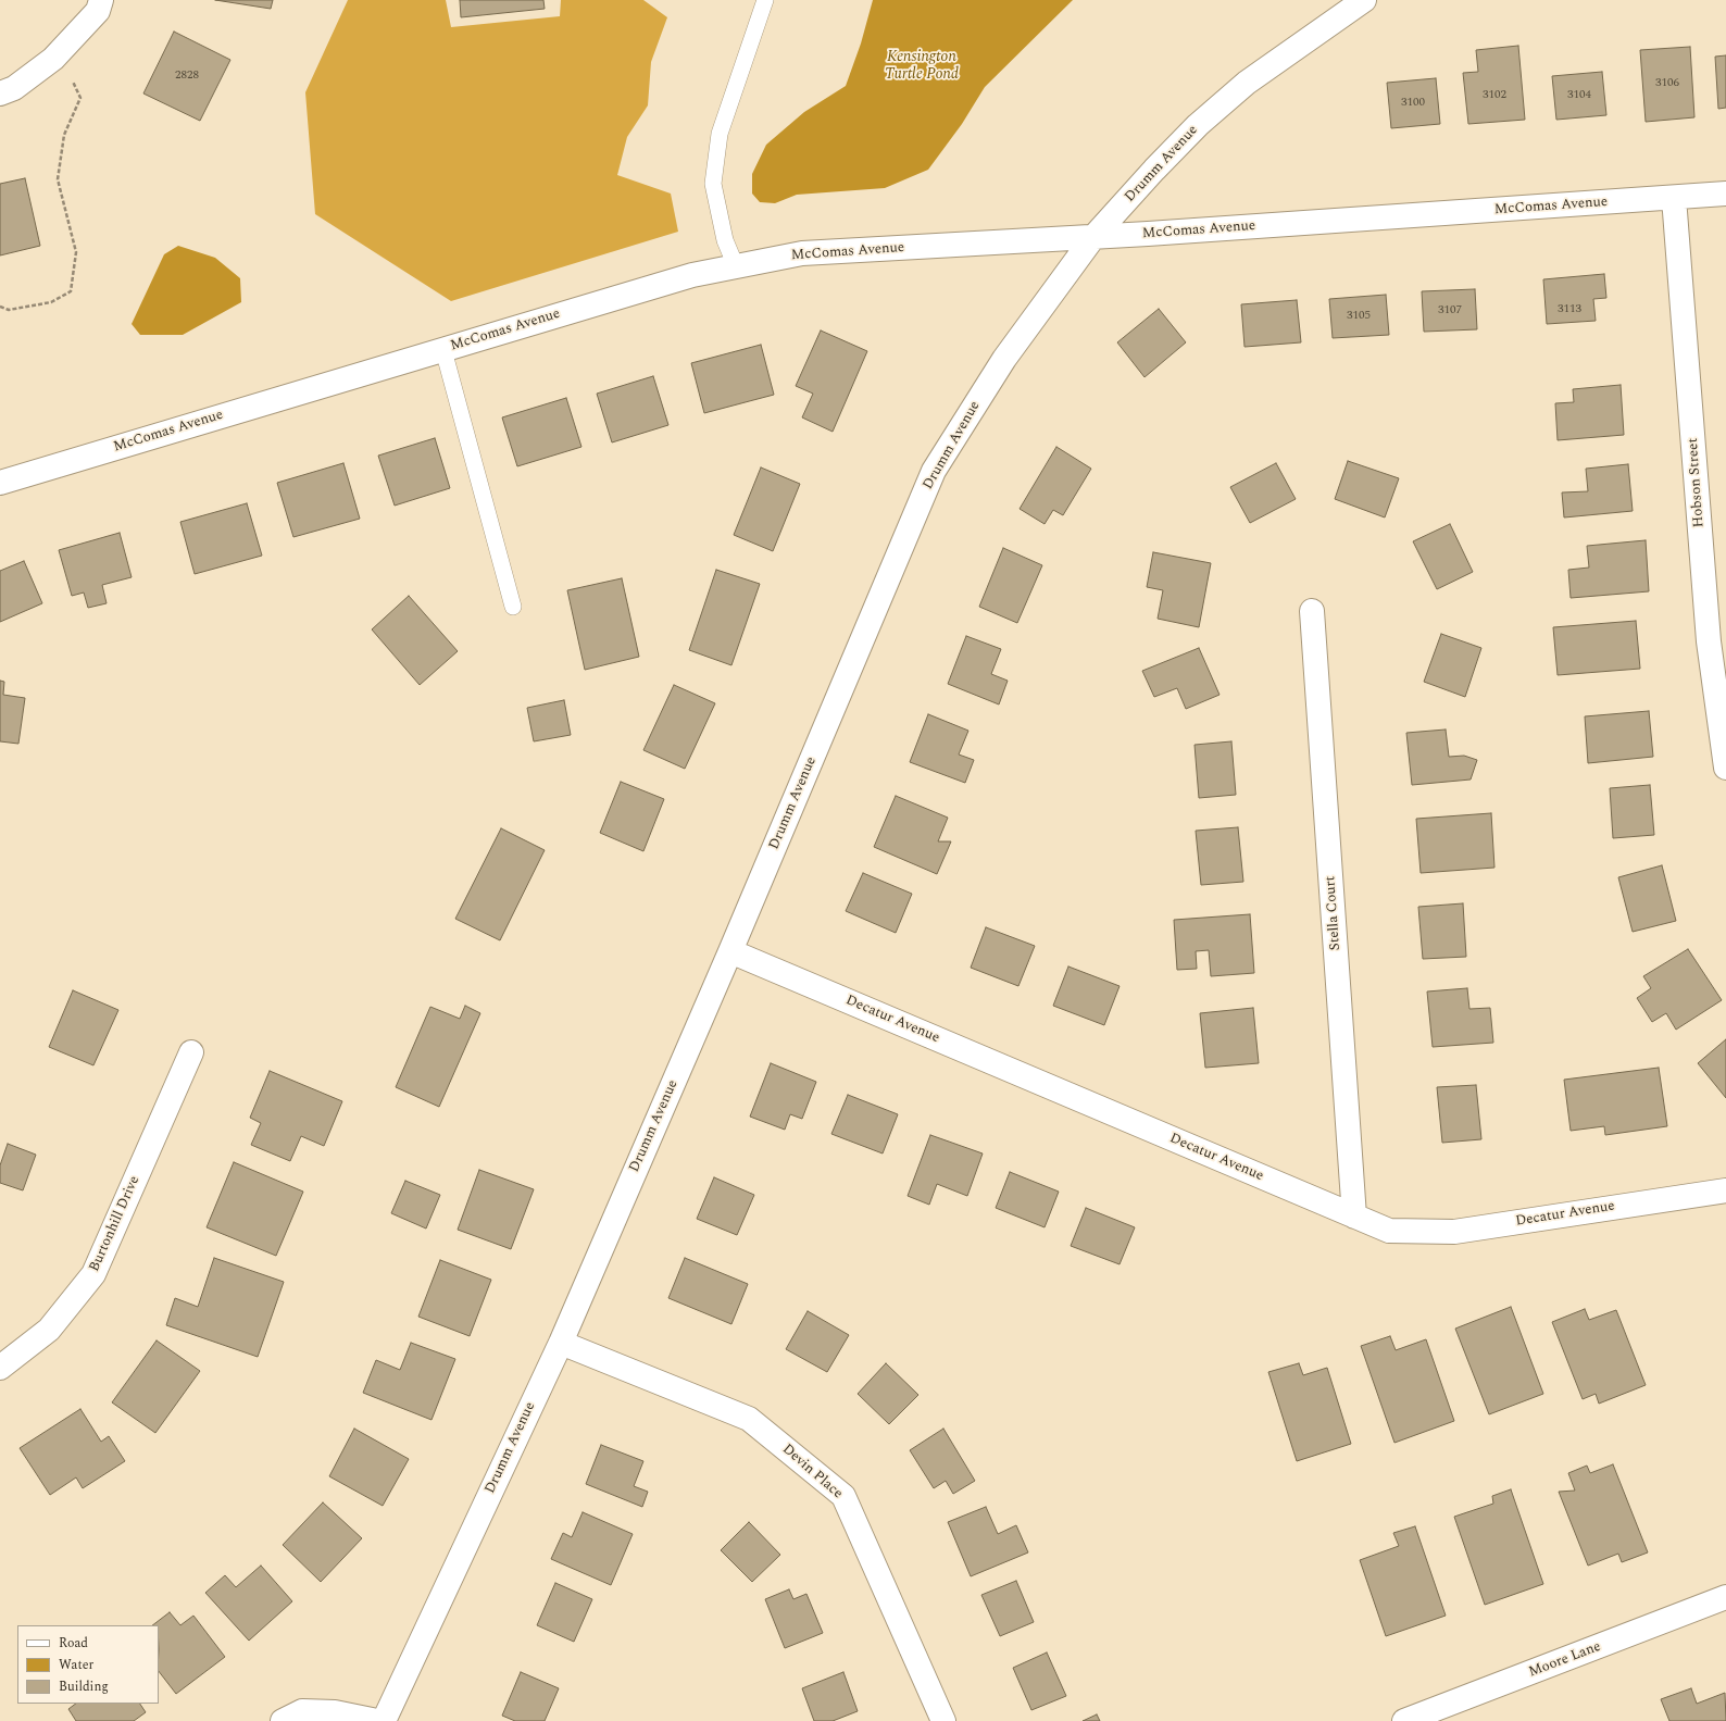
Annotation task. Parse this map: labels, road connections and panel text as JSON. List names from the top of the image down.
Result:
{
  "streets": {
    "street": [
      "Drumm Avenue",
      "McComas Avenue",
      "Hobson Street",
      "Stella Court",
      "Decatur Avenue",
      "Burtonhill Drive",
      "Devin Place",
      "Moore Lane"
    ]
  },
  "crossings": [
    ["Drumm Avenue", "McComas Avenue"],
    ["Drumm Avenue", "Decatur Avenue"],
    ["Drumm Avenue", "Devin Place"],
    ["McComas Avenue", "Hobson Street"],
    ["Stella Court", "Decatur Avenue"]
  ],
  "water": ["Kensington Turtle Pond"],
  "house_numbers": [
    "2828",
    "3106",
    "3102",
    "3104",
    "3100",
    "3113",
    "3107",
    "3105"
  ],
  "legend": ["Road", "Water", "Building"]
}
